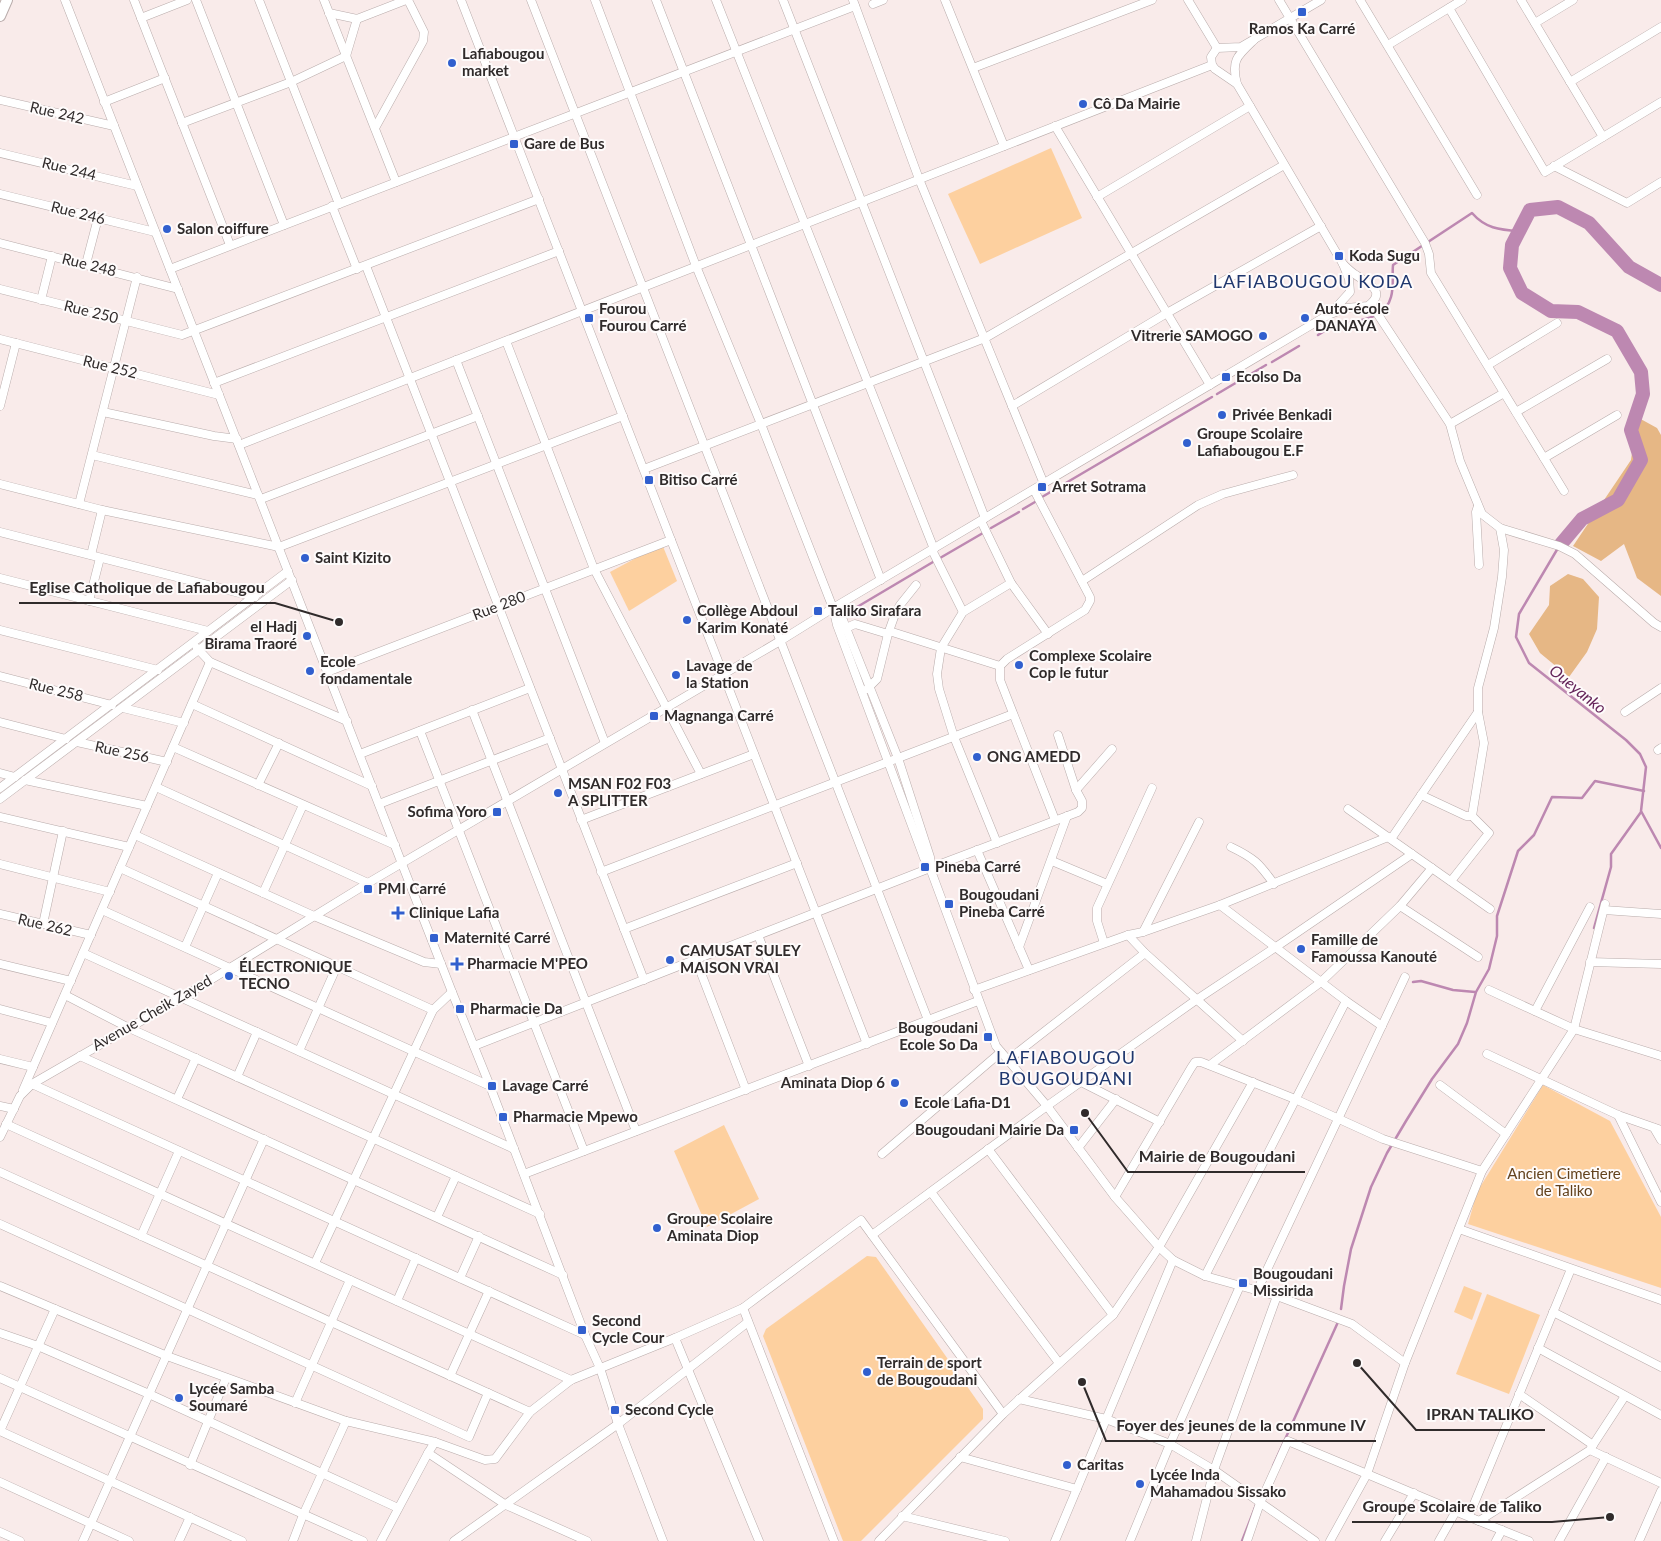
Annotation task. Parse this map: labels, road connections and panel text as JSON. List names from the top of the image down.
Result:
{
  "streets": {
    "street": [
      "Rue 242",
      "Rue 244",
      "Rue 246",
      "Rue 248",
      "Rue 250",
      "Rue 252",
      "Rue 280",
      "Rue 258",
      "Rue 256",
      "Rue 262",
      "Avenue Cheik Zayed"
    ]
  },
  "districts": ["LAFIABOUGOU KODA", "LAFIABOUGOU BOUGOUDANI"],
  "water": ["Oueyanko"],
  "parks": ["Ancien Cimetiere de Taliko"],
  "places": {
    "transit": [
      "Ramos Ka Carré",
      "Gare de Bus",
      "Koda Sugu",
      "Fourou Fourou Carré",
      "Ecolso Da",
      "Bitiso Carré",
      "Arret Sotrama",
      "Taliko Sirafara",
      "Magnanga Carré",
      "Sofima Yoro",
      "Pineba Carré",
      "PMI Carré",
      "Bougoudani Pineba Carré",
      "Maternité Carré",
      "Pharmacie Da",
      "Bougoudani Ecole So Da",
      "Lavage Carré",
      "Pharmacie Mpewo",
      "Bougoudani Mairie Da",
      "Bougoudani Missirida",
      "Second Cycle Cour",
      "Second Cycle"
    ],
    "other": [
      "Lafiabougou market",
      "Cô Da Mairie",
      "Salon coiffure",
      "Auto-école DANAYA",
      "Vitrerie SAMOGO",
      "Privée Benkadi",
      "Groupe Scolaire Lafiabougou E.F",
      "Saint Kizito",
      "Collège Abdoul Karim Konaté",
      "Eglise Catholique de Lafiabougou",
      "el Hadj Birama Traoré",
      "Complexe Scolaire Cop le futur",
      "Ecole fondamentale",
      "Lavage de la Station",
      "ONG AMEDD",
      "MSAN F02 F03 A SPLITTER",
      "Famille de Famoussa Kanouté",
      "CAMUSAT SULEY MAISON VRAI",
      "ÉLECTRONIQUE TECNO",
      "Aminata Diop 6",
      "Ecole Lafia-D1",
      "Mairie de Bougoudani",
      "Groupe Scolaire Aminata Diop",
      "IPRAN TALIKO",
      "Terrain de sport de Bougoudani",
      "Foyer des jeunes de la commune IV",
      "Lycée Samba Soumaré",
      "Caritas",
      "Lycée Inda Mahamadou Sissako",
      "Groupe Scolaire de Taliko"
    ],
    "health": ["Clinique Lafia", "Pharmacie M'PEO"]
  }
}
